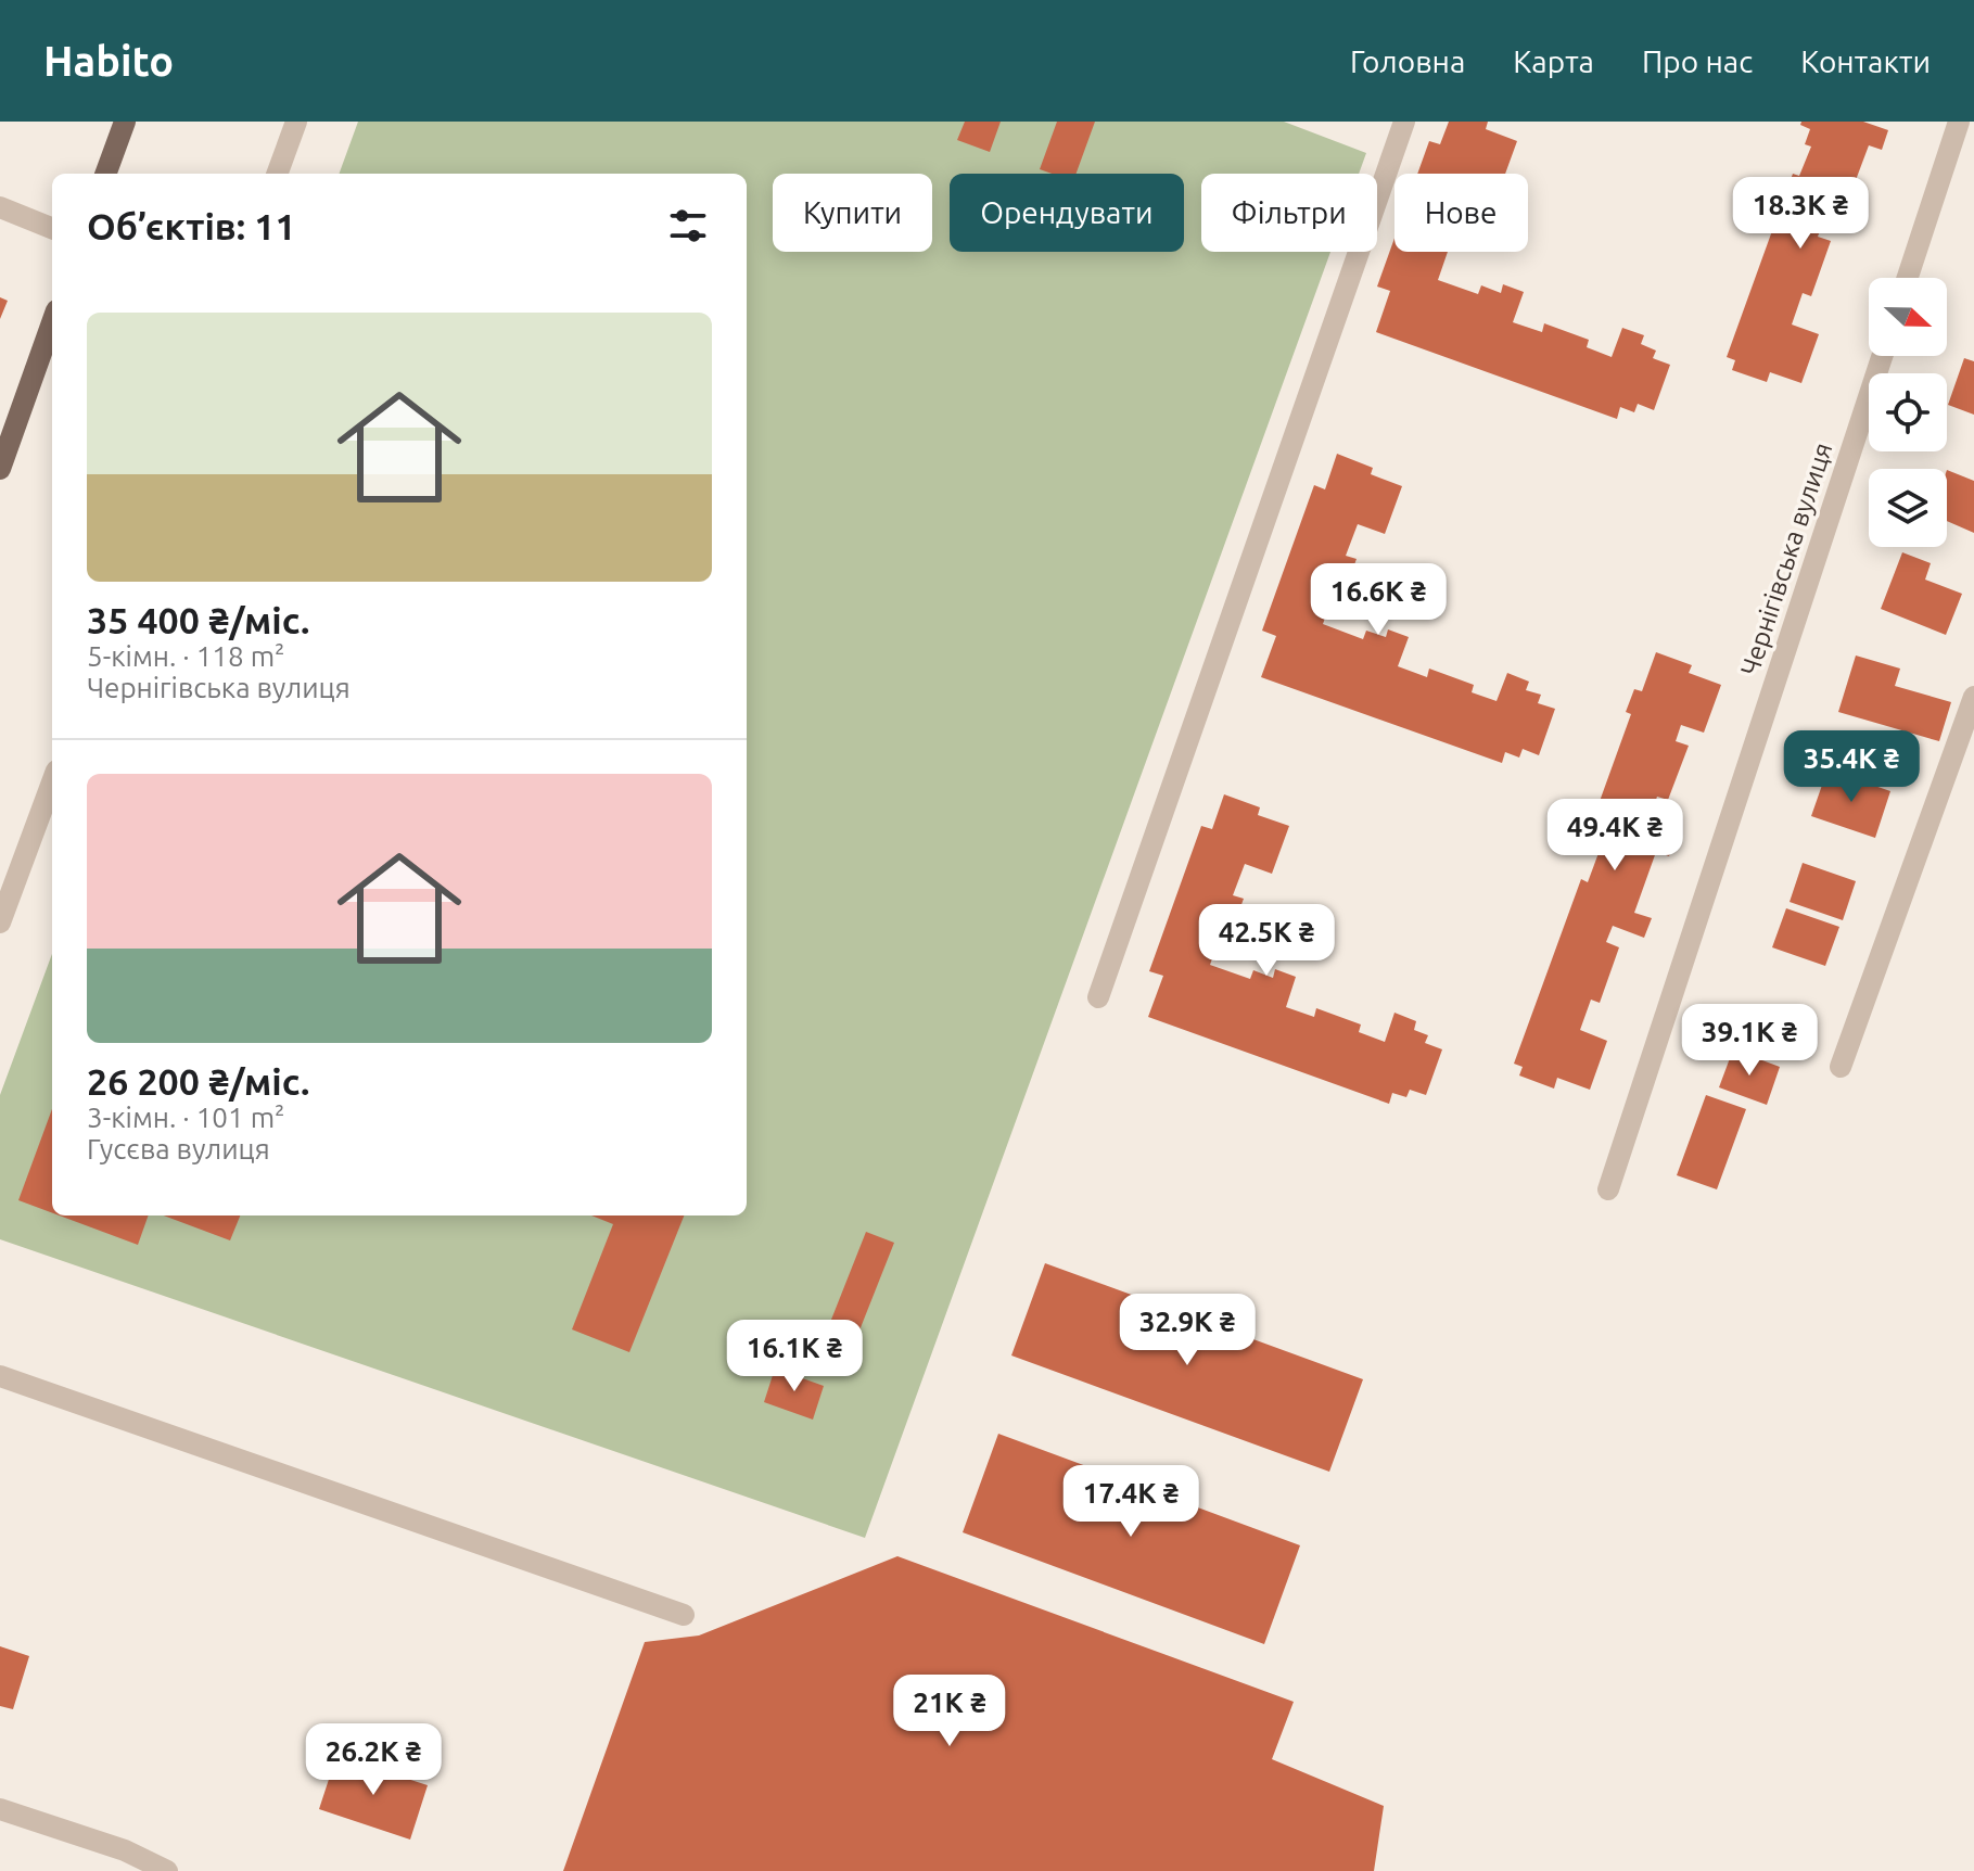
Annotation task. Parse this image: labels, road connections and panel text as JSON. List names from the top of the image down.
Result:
{
  "streets": {
    "street": ["Чернігівська вулиця"]
  },
  "north": "right",
  "page": {
    "header": "Habito",
    "nav": [
      "Головна",
      "Карта",
      "Про нас",
      "Контакти"
    ],
    "chip": [
      "Купити",
      "Орендувати",
      "Фільтри",
      "Нове"
    ],
    "heading": "Об’єктів: 11",
    "price": [
      "18.3K ₴",
      "16.6K ₴",
      "35.4K ₴",
      "49.4K ₴",
      "42.5K ₴",
      "39.1K ₴",
      "32.9K ₴",
      "16.1K ₴",
      "17.4K ₴",
      "21K ₴",
      "26.2K ₴"
    ],
    "list": [
      {
        "name": "35 400 ₴/міс.",
        "note": "5-кімн. · 118 m² · Чернігівська вулиця"
      },
      {
        "name": "26 200 ₴/міс.",
        "note": "3-кімн. · 101 m² · Гусєва вулиця"
      }
    ]
  }
}
